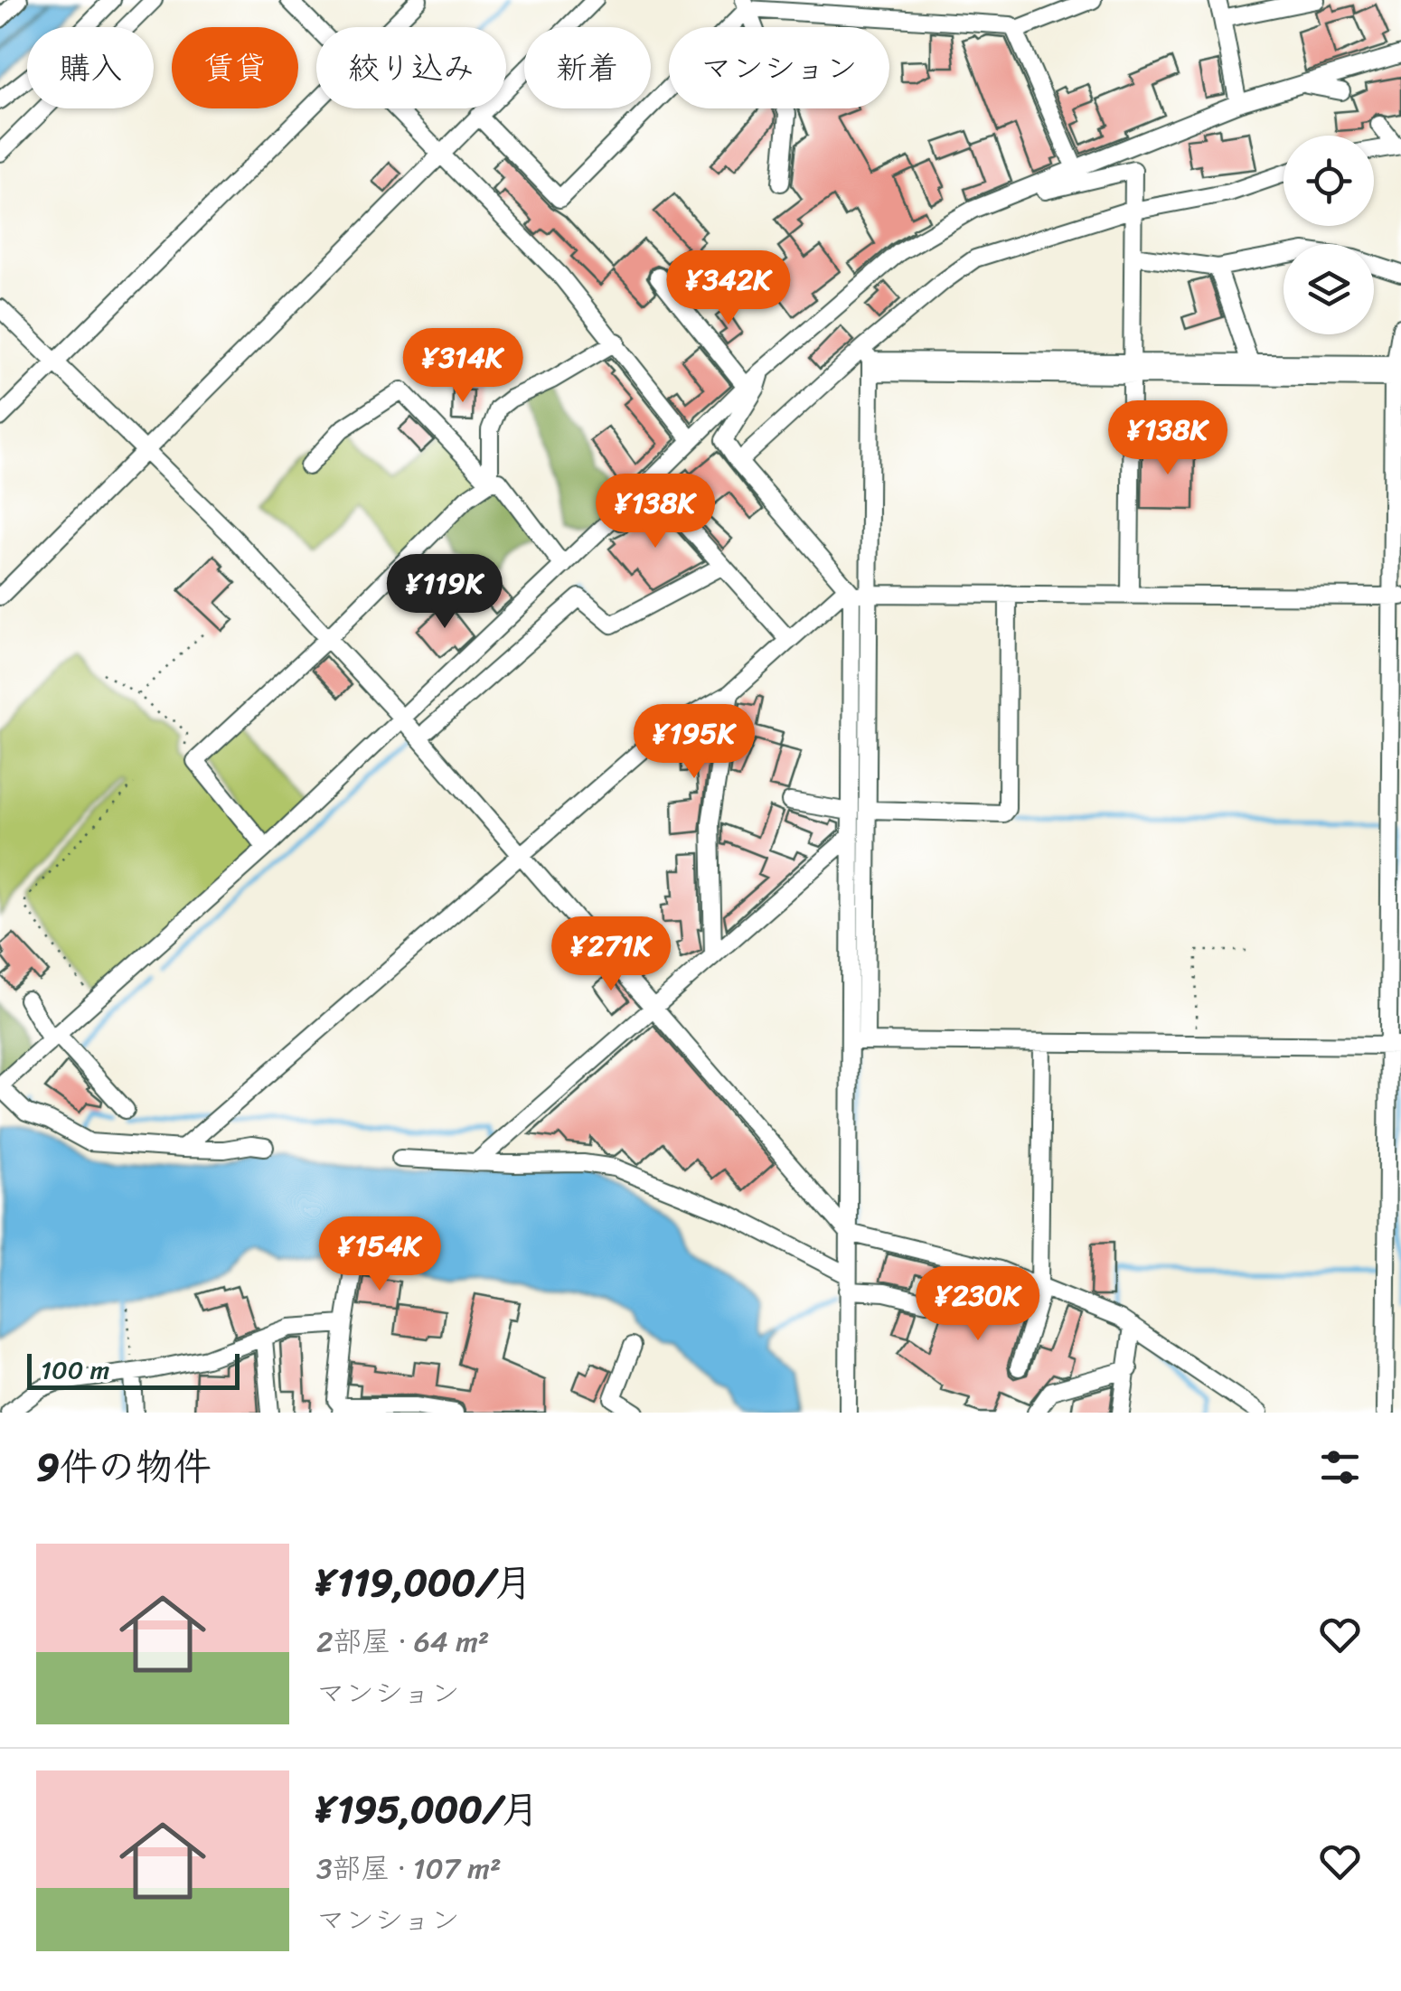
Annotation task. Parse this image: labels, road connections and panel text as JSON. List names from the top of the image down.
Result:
{
  "scale_bar": "100 m",
  "page": {
    "chip": [
      "購入",
      "賃貸",
      "絞り込み",
      "新着",
      "マンション"
    ],
    "price": [
      "¥342K",
      "¥314K",
      "¥138K",
      "¥138K",
      "¥119K",
      "¥195K",
      "¥271K",
      "¥154K",
      "¥230K"
    ],
    "scale": "100 m",
    "heading": "9件の物件",
    "list": [
      {
        "name": "¥119,000/月",
        "note": "2部屋 · 64 m² · マンション"
      },
      {
        "name": "¥195,000/月",
        "note": "3部屋 · 107 m² · マンション"
      }
    ]
  }
}
